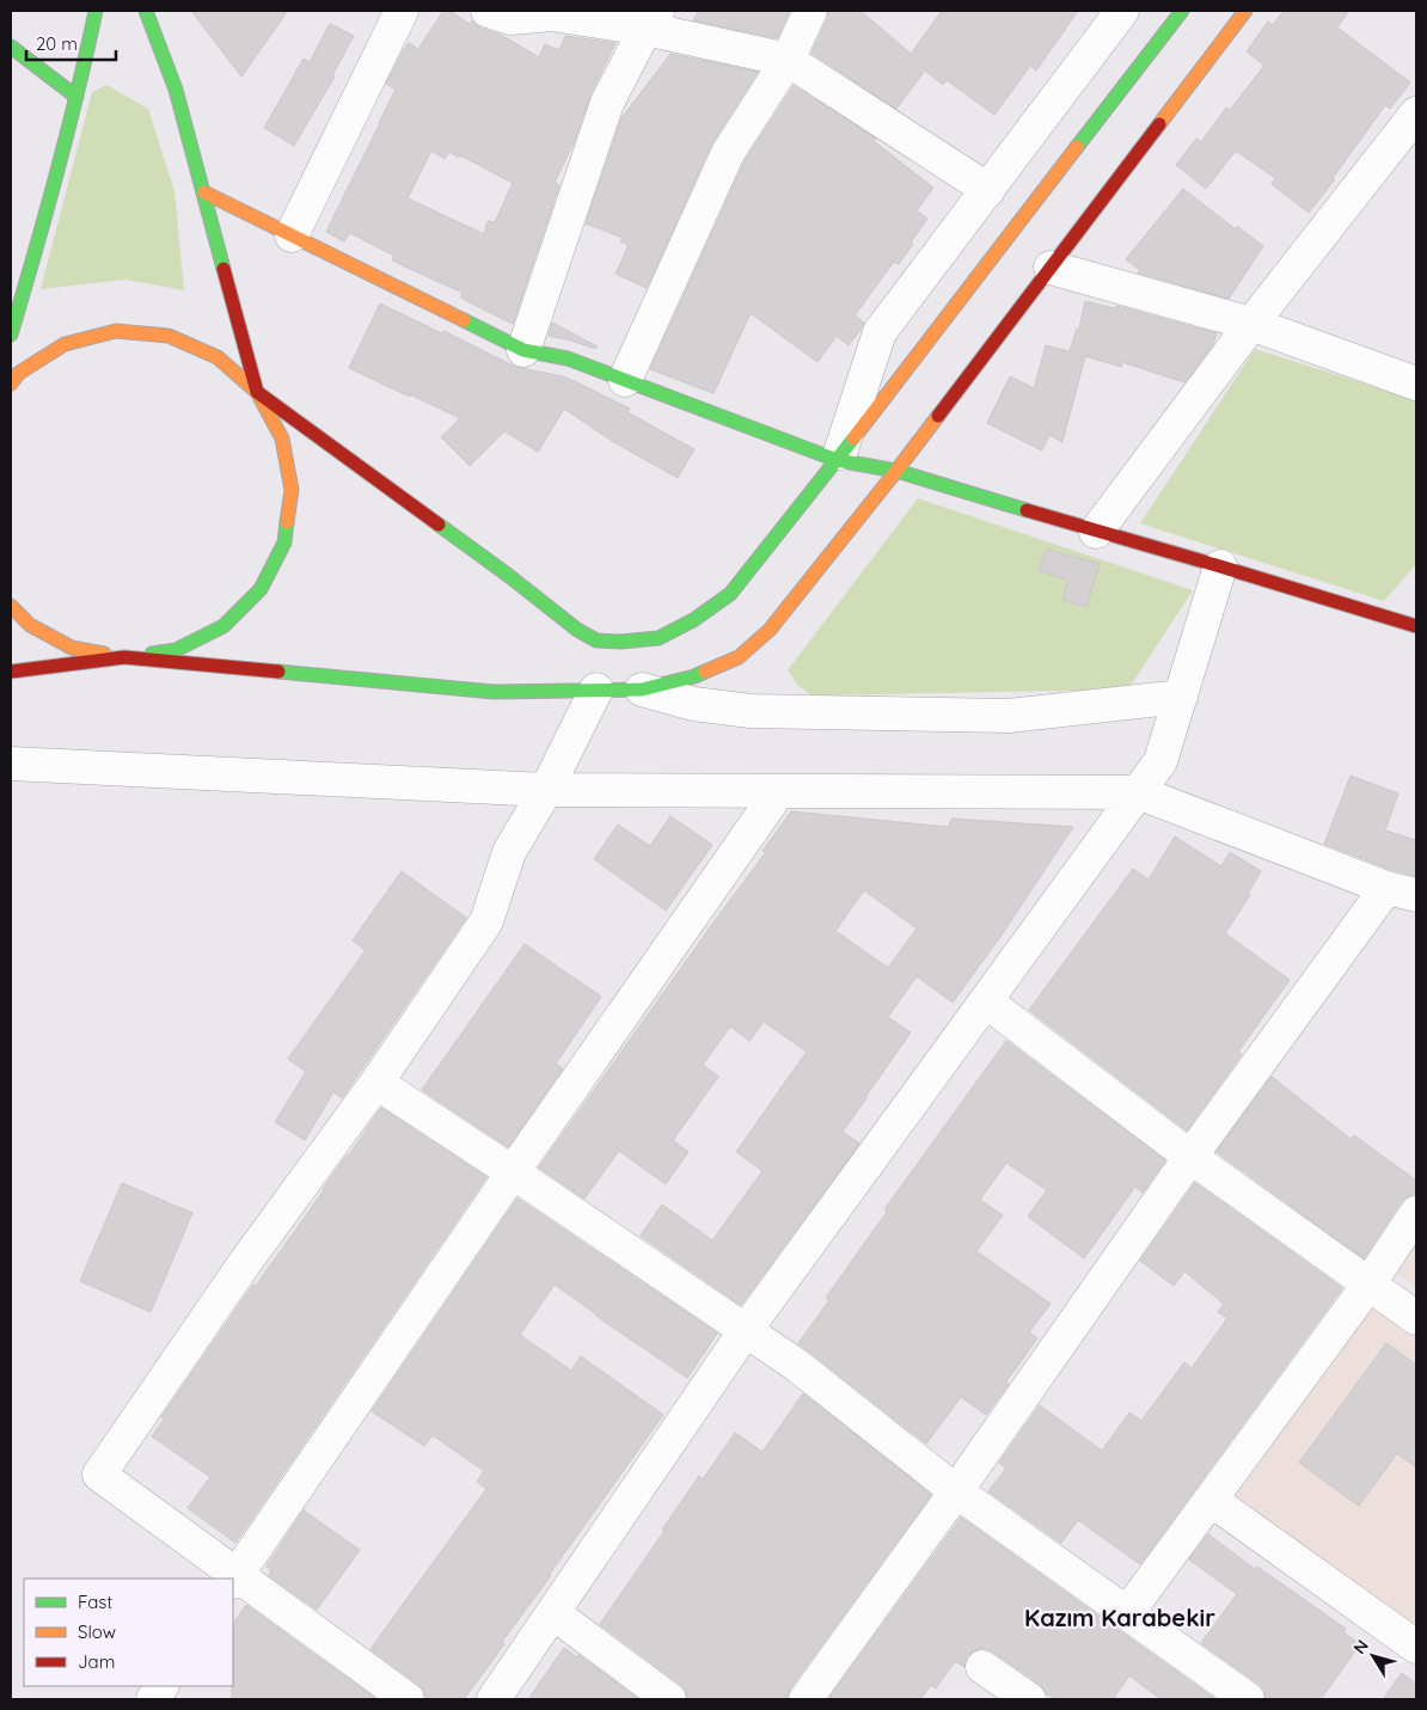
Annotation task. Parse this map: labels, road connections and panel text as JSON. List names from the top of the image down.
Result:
{
  "districts": ["Kazım Karabekir"],
  "legend": ["Fast", "Slow", "Jam"],
  "scale_bar": "20 m",
  "north": "top left"
}
